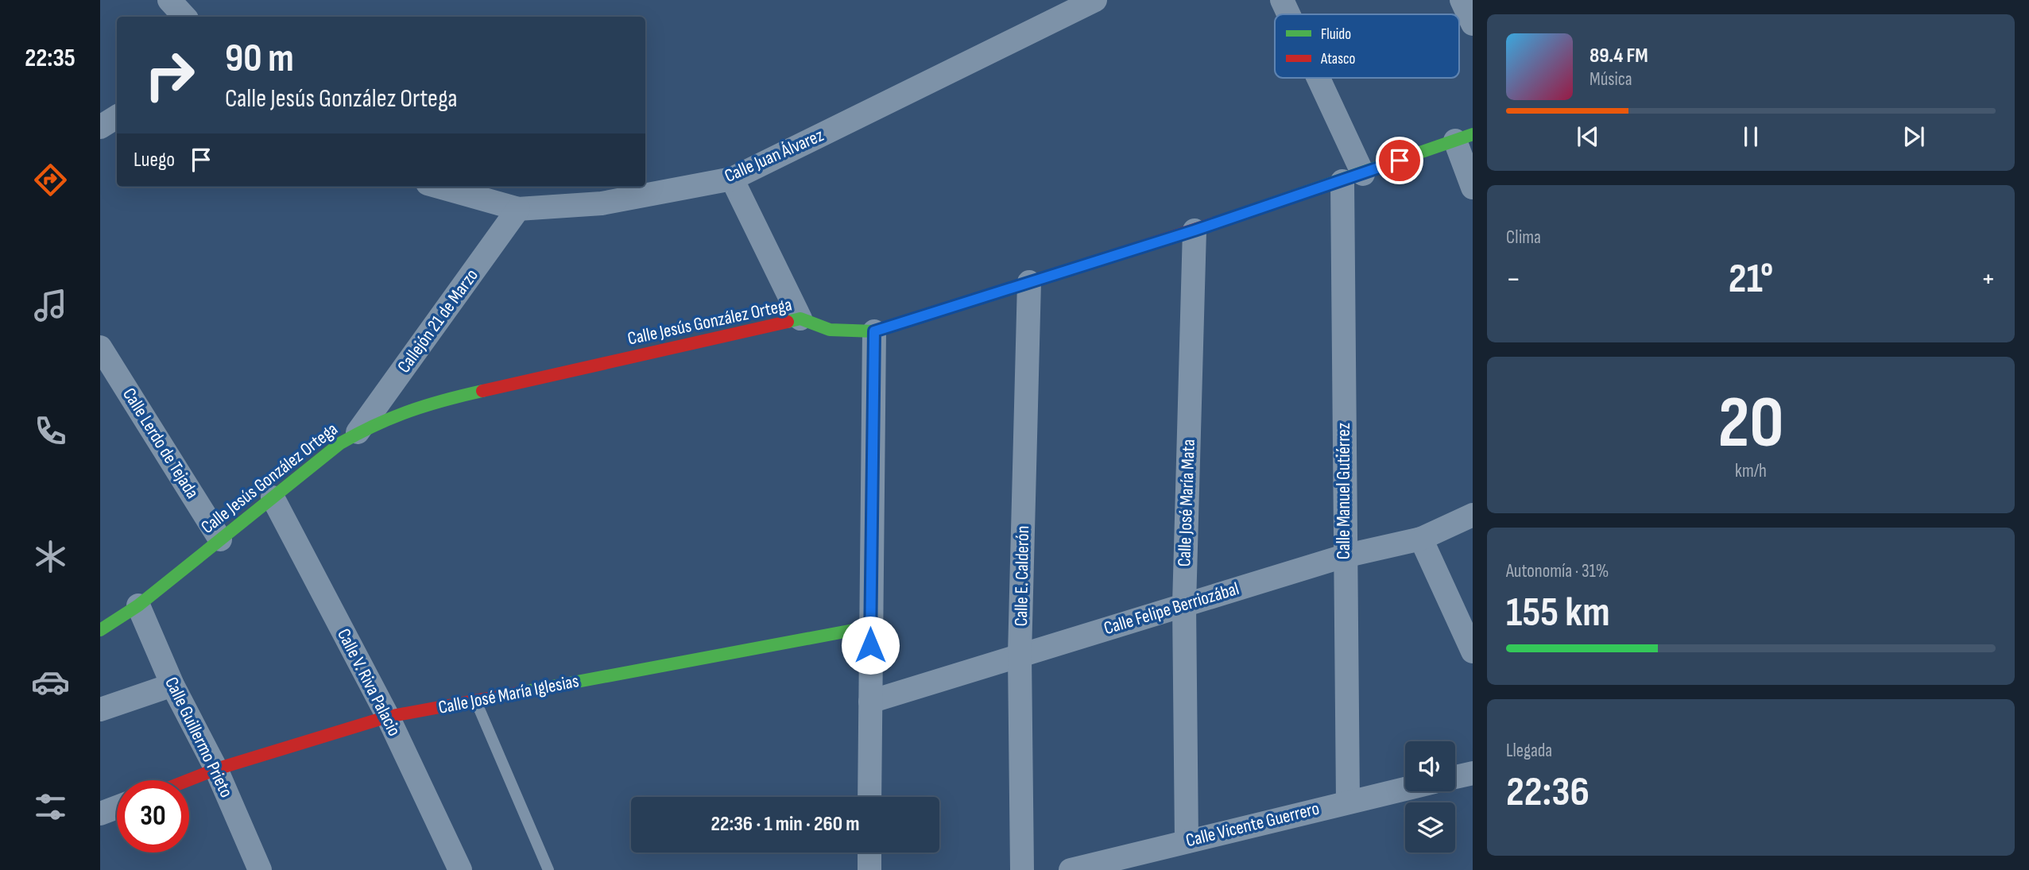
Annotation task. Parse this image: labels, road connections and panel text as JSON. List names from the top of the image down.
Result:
{
  "streets": {
    "street": [
      "Calle Juan Álvarez",
      "Callejón 21 de Marzo",
      "Calle Jesús González Ortega",
      "Calle Lerdo de Tejada",
      "Calle Manuel Gutiérrez",
      "Calle José María Mata",
      "Calle E. Calderón",
      "Calle Felipe Berriozábal",
      "Calle V. Riva Palacio",
      "Calle José María Iglesias",
      "Calle Guillermo Prieto",
      "Calle Vicente Guerrero"
    ]
  },
  "crossings": [
    ["Calle Juan Álvarez", "Callejón 21 de Marzo"],
    ["Callejón 21 de Marzo", "Calle Jesús González Ortega"],
    ["Calle Jesús González Ortega", "Calle Lerdo de Tejada"],
    ["Calle Jesús González Ortega", "Calle Manuel Gutiérrez"],
    ["Calle Jesús González Ortega", "Calle José María Mata"],
    ["Calle Jesús González Ortega", "Calle E. Calderón"],
    ["Calle Jesús González Ortega", "Calle V. Riva Palacio"],
    ["Calle Jesús González Ortega", "Calle Guillermo Prieto"],
    ["Calle Manuel Gutiérrez", "Calle Felipe Berriozábal"],
    ["Calle Manuel Gutiérrez", "Calle Vicente Guerrero"],
    ["Calle José María Mata", "Calle Felipe Berriozábal"],
    ["Calle José María Mata", "Calle Vicente Guerrero"],
    ["Calle E. Calderón", "Calle Felipe Berriozábal"],
    ["Calle V. Riva Palacio", "Calle José María Iglesias"],
    ["Calle José María Iglesias", "Calle Guillermo Prieto"]
  ],
  "legend": ["Fluido", "Atasco"],
  "page": {
    "tabs": "22:35",
    "turn": ["90 m", "Calle Jesús González Ortega"],
    "song": ["89.4 FM", "Música"],
    "then": "Luego",
    "tile": [
      "Clima",
      ["20", "km/h"],
      ["Autonomía · 31%", "155 km"],
      ["Llegada", "22:36"]
    ],
    "heat": ["−", "21°", "+"],
    "limit": "30",
    "trip": "22:36 · 1 min · 260 m"
  }
}
